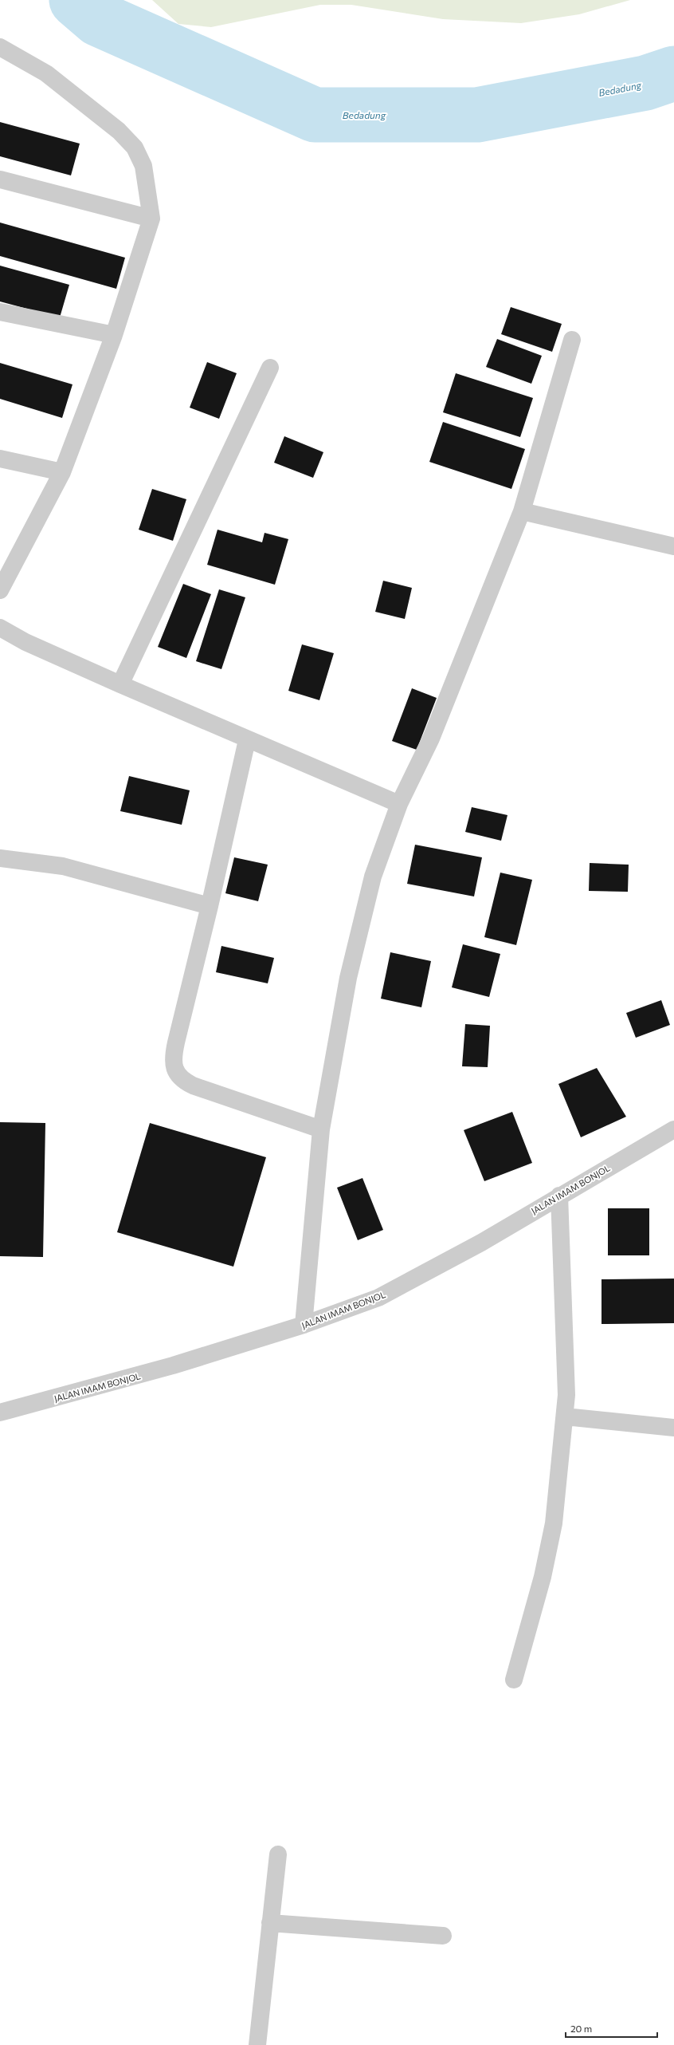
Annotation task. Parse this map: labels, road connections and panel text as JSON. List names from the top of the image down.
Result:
{
  "streets": {
    "street": ["JALAN IMAM BONJOL"]
  },
  "water": ["Bedadung"],
  "scale_bar": "20 m"
}
